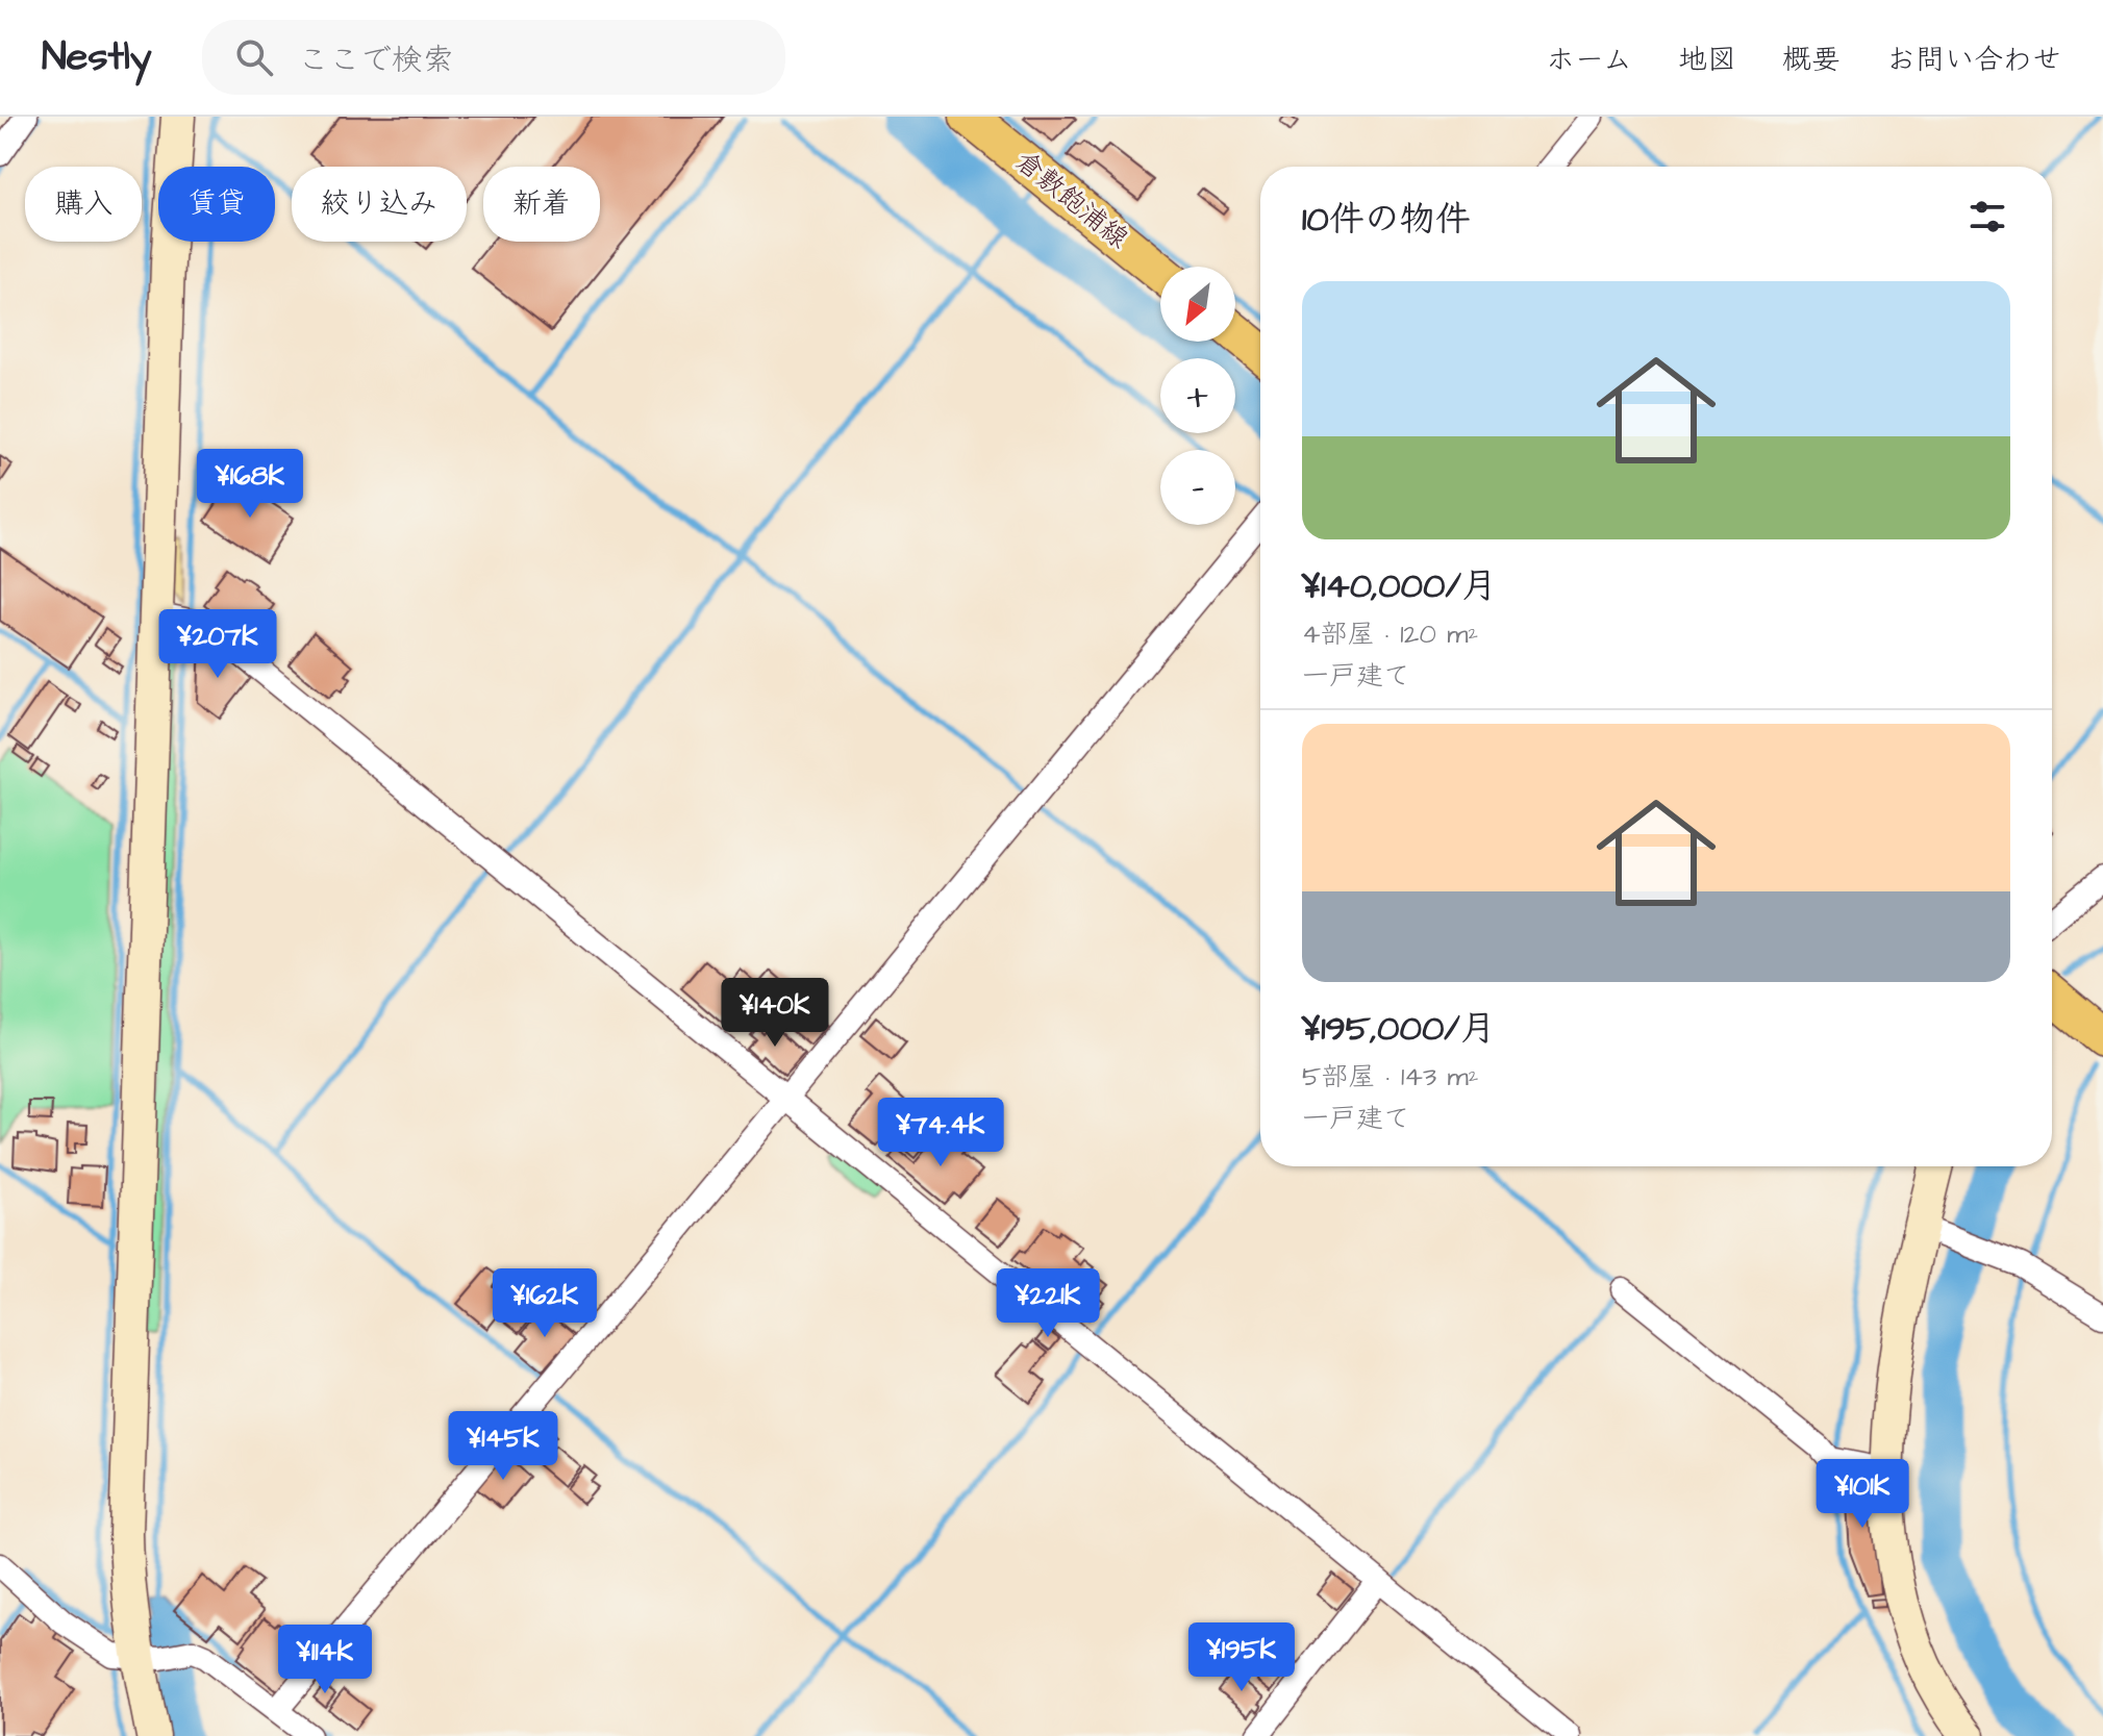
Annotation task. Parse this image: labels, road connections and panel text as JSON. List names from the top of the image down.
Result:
{
  "streets": {
    "main road": ["倉敷飽浦線"]
  },
  "north": "bottom left",
  "page": {
    "header": "Nestly",
    "search": "ここで検索",
    "nav": [
      "ホーム",
      "地図",
      "概要",
      "お問い合わせ"
    ],
    "chip": [
      "購入",
      "賃貸",
      "絞り込み",
      "新着"
    ],
    "heading": "10件の物件",
    "map_buttons": ["+", "−"],
    "list": [
      {
        "name": "¥140,000/月",
        "note": "4部屋 · 120 m² · 一戸建て"
      },
      {
        "name": "¥195,000/月",
        "note": "5部屋 · 143 m² · 一戸建て"
      }
    ],
    "price": [
      "¥168K",
      "¥207K",
      "¥140K",
      "¥74.4K",
      "¥162K",
      "¥221K",
      "¥145K",
      "¥101K",
      "¥195K",
      "¥114K"
    ]
  }
}
